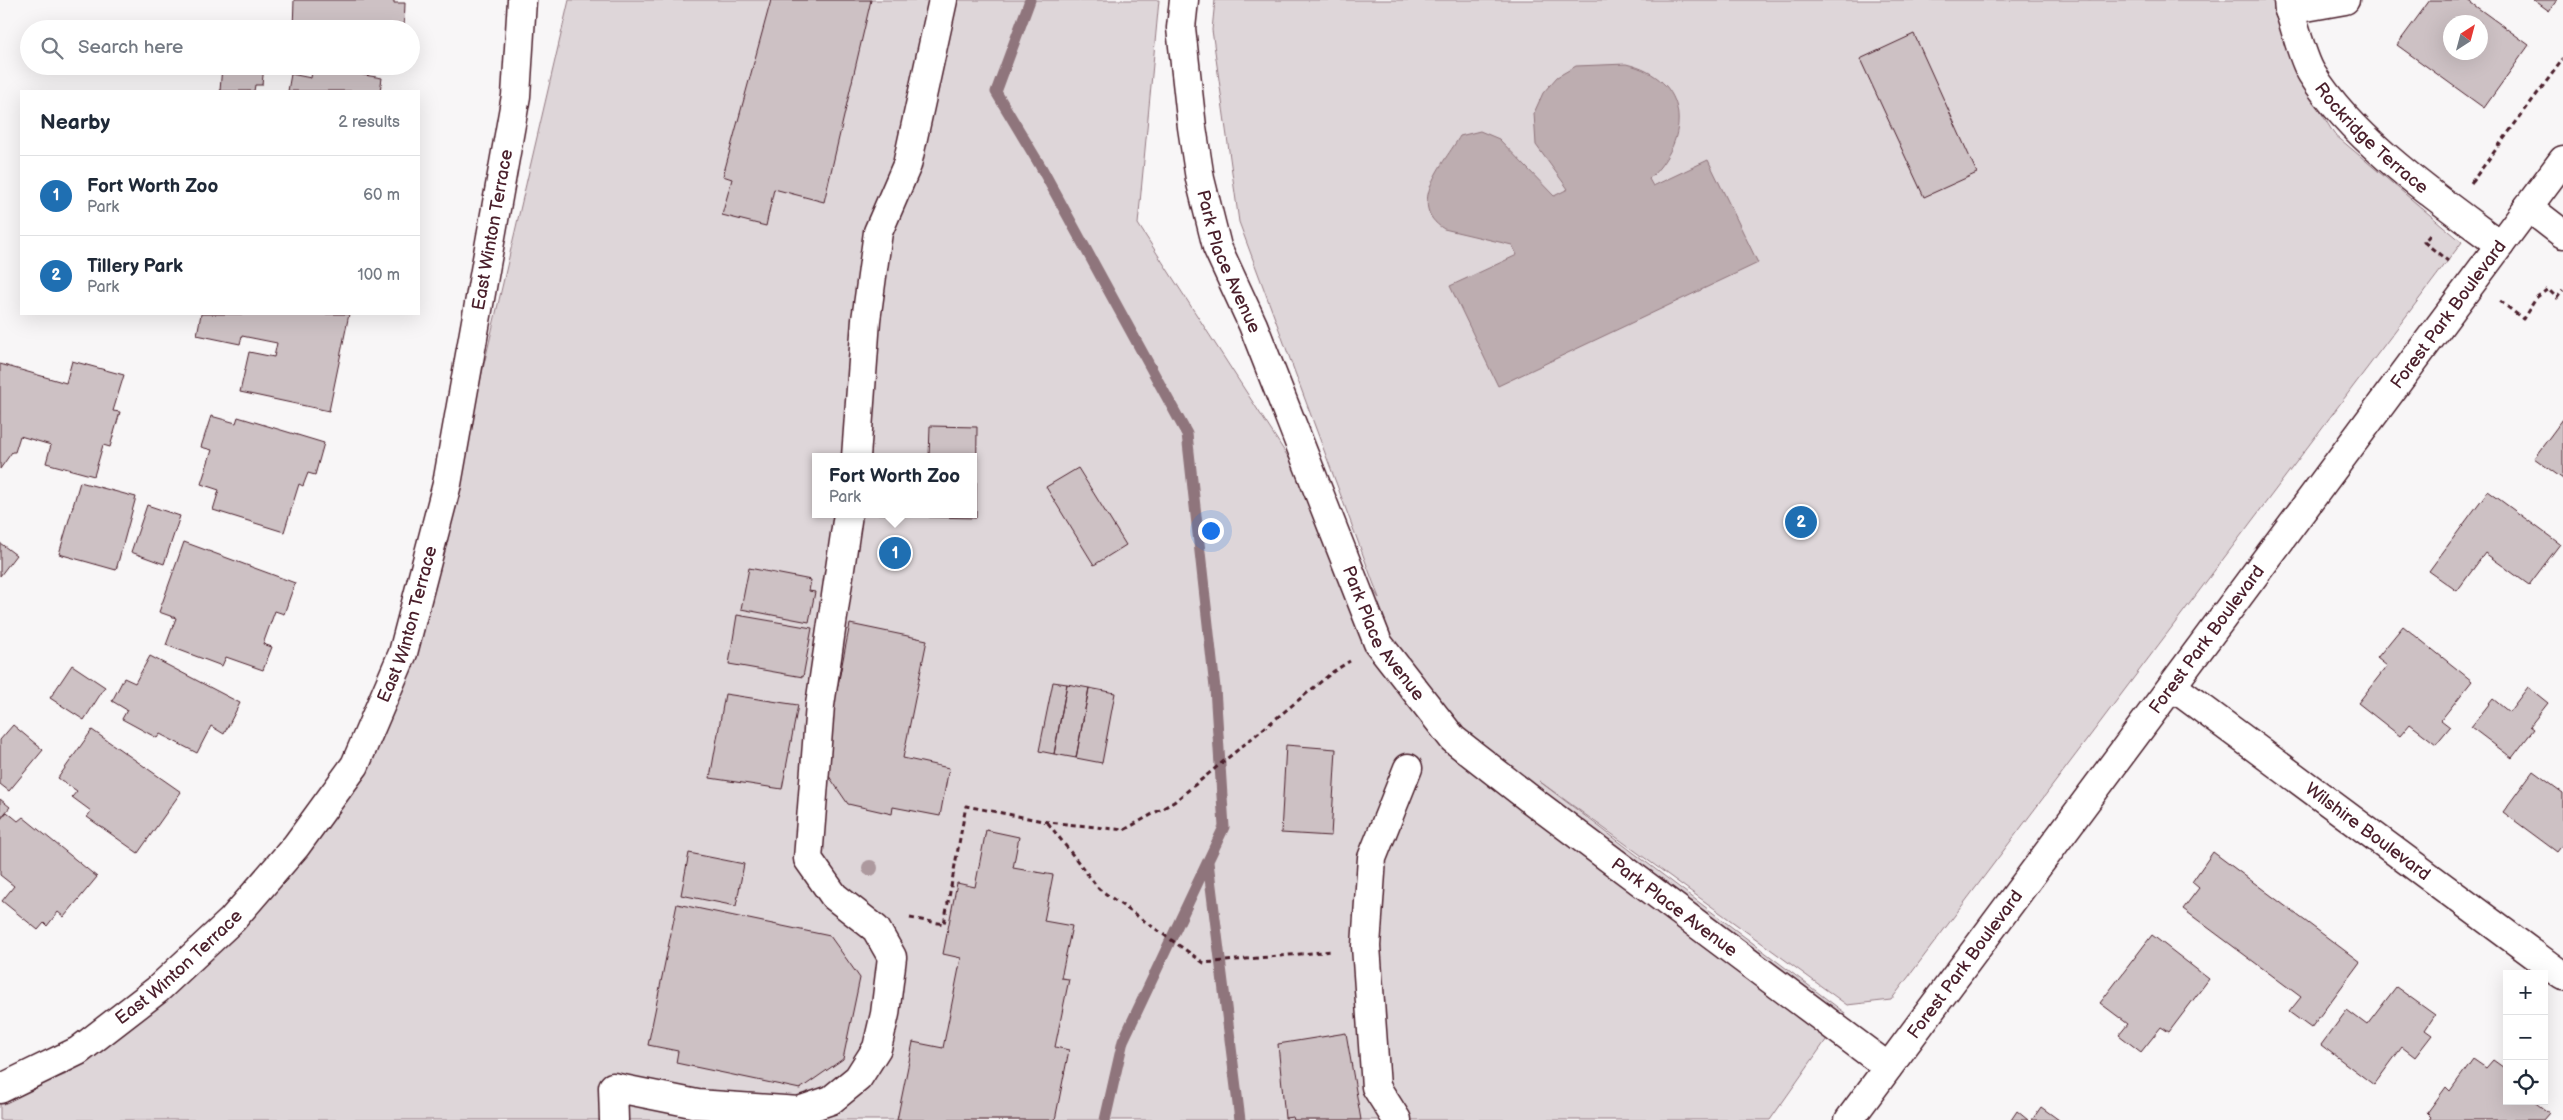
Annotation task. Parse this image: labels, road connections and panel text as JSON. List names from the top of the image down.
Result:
{
  "streets": {
    "street": [
      "Rockridge Terrace",
      "East Winton Terrace",
      "Park Place Avenue",
      "Forest Park Boulevard",
      "Wilshire Boulevard"
    ]
  },
  "crossings": [
    ["Rockridge Terrace", "Forest Park Boulevard"],
    ["Park Place Avenue", "Forest Park Boulevard"],
    ["Forest Park Boulevard", "Wilshire Boulevard"]
  ],
  "north": "top right",
  "page": {
    "search": "Search here",
    "heading": ["Nearby", "2 results"],
    "list": [
      {
        "mark": "1",
        "name": "Fort Worth Zoo",
        "note": "Park",
        "value": "60 m"
      },
      {
        "mark": "2",
        "name": "Tillery Park",
        "note": "Park",
        "value": "100 m"
      }
    ],
    "popup": ["Fort Worth Zoo", "Park"],
    "pins": ["2", "1"],
    "map_buttons": ["+", "−"]
  }
}
